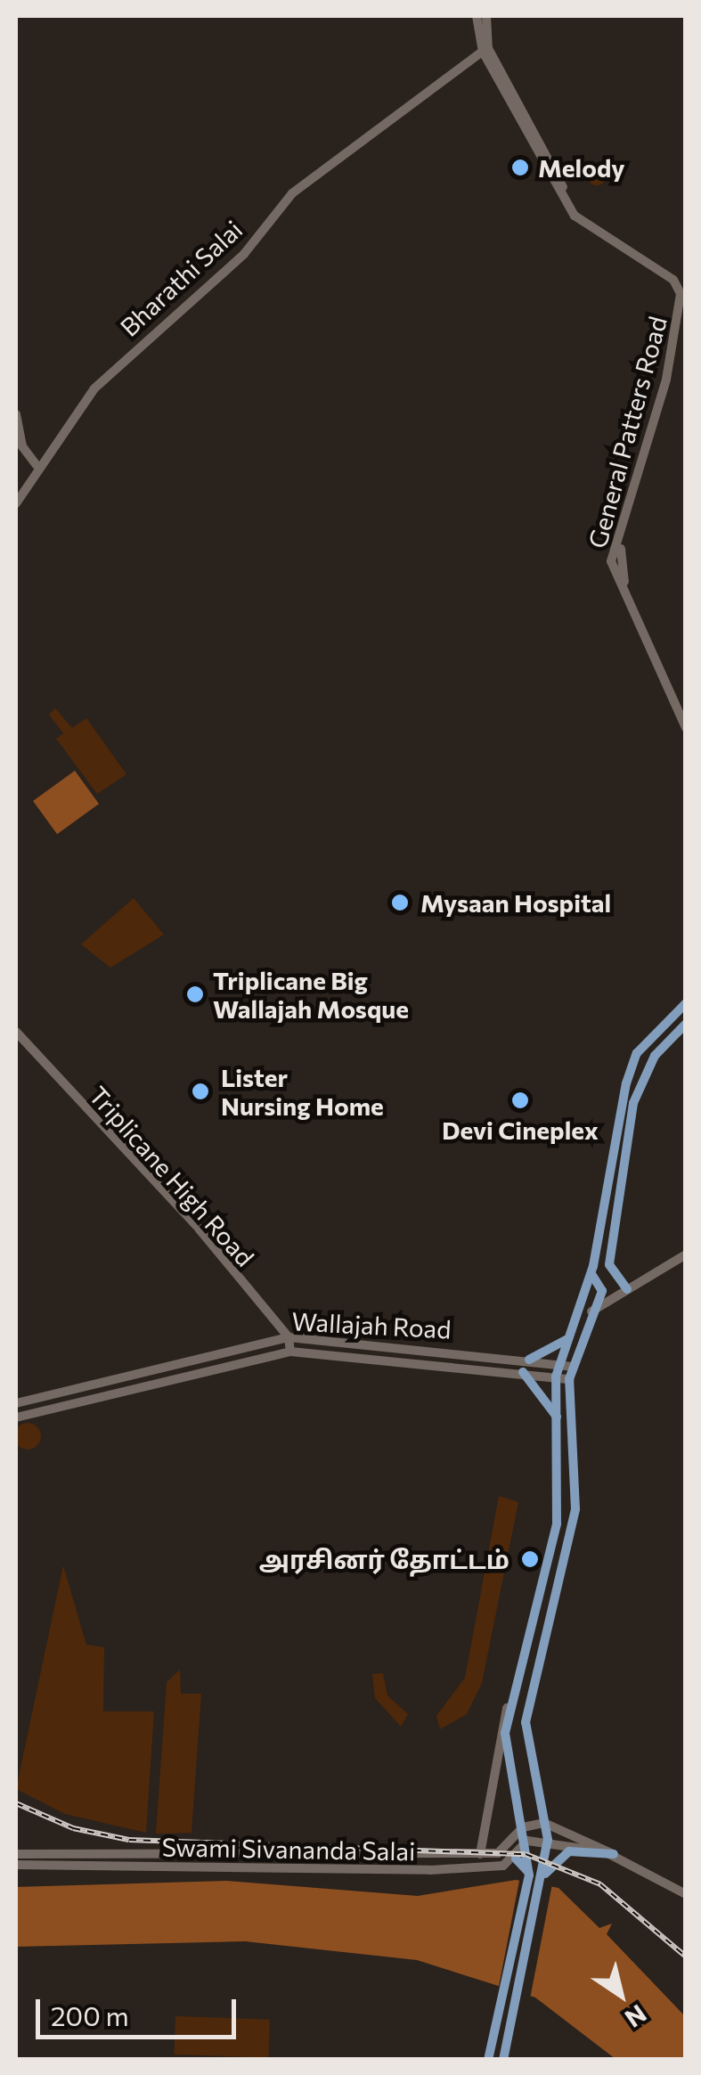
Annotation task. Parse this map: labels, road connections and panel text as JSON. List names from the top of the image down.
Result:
{
  "streets": {
    "main road": [
      "Bharathi Salai",
      "General Patters Road",
      "Triplicane High Road",
      "Wallajah Road",
      "Swami Sivananda Salai"
    ]
  },
  "crossings": [
    ["Bharathi Salai", "General Patters Road"],
    ["Triplicane High Road", "Wallajah Road"]
  ],
  "places": [
    "Melody",
    "Mysaan Hospital",
    "Triplicane Big Wallajah Mosque",
    "Lister Nursing Home",
    "Devi Cineplex",
    "அரசினர் தோட்டம்"
  ],
  "scale_bar": "200 m",
  "north": "bottom right"
}
